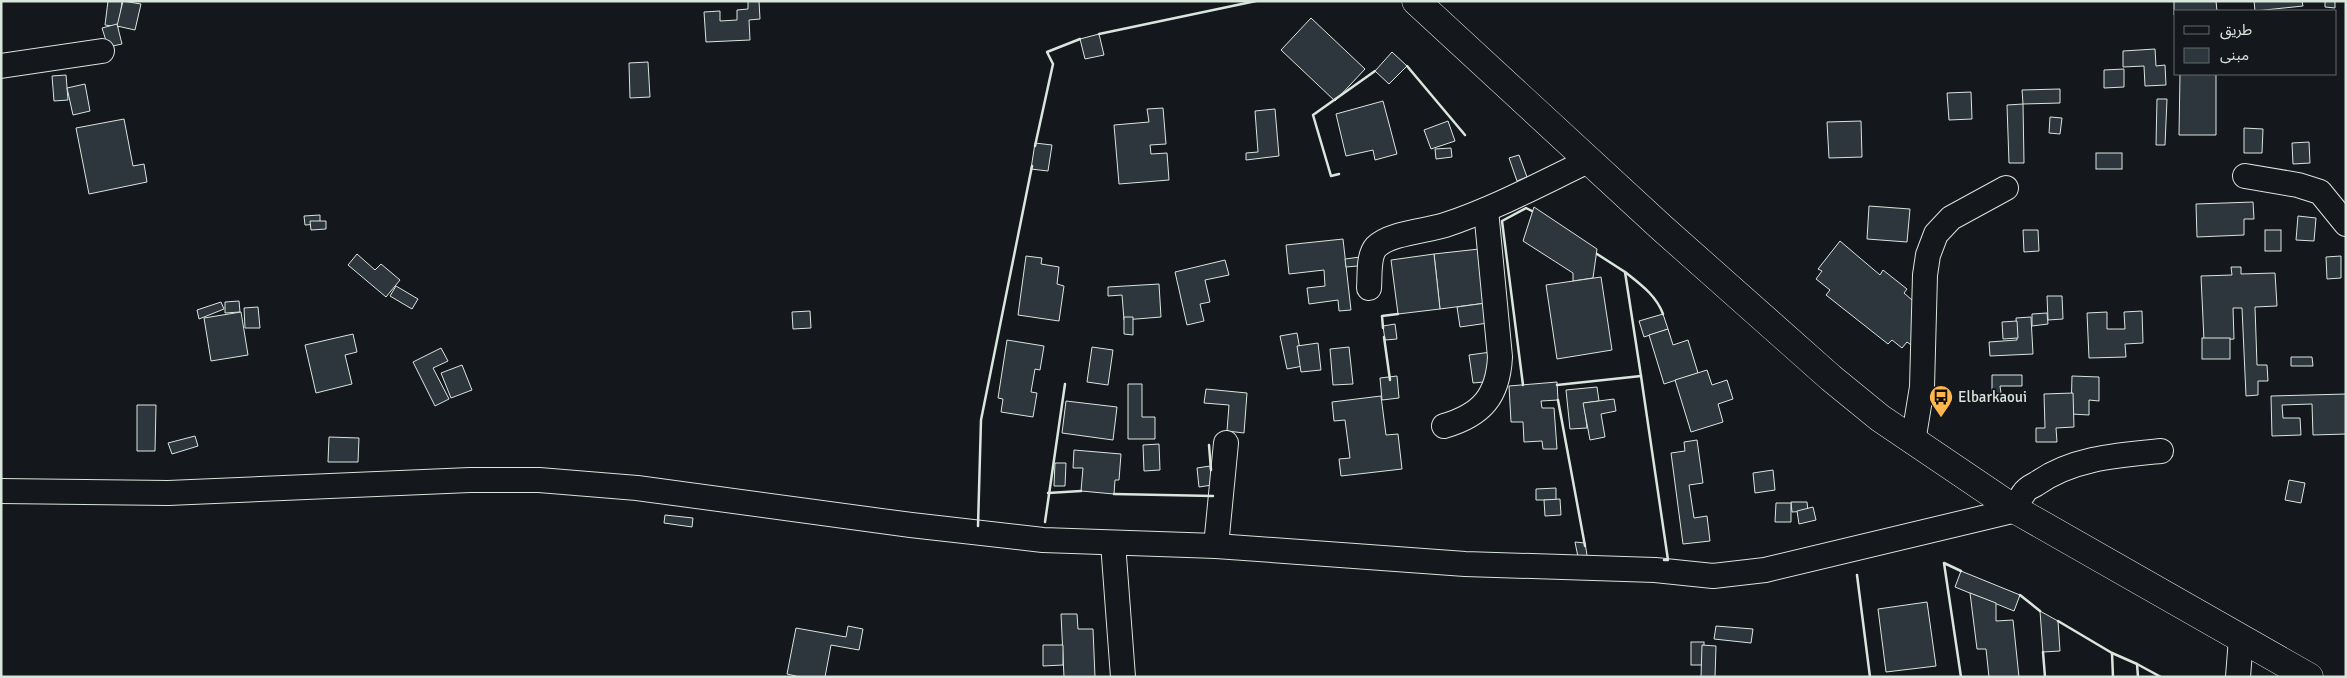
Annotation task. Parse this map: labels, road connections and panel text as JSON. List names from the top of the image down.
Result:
{
  "places": {
    "bus stop": ["Elbarkaoui"]
  },
  "legend": ["طريق", "مبنى"]
}
